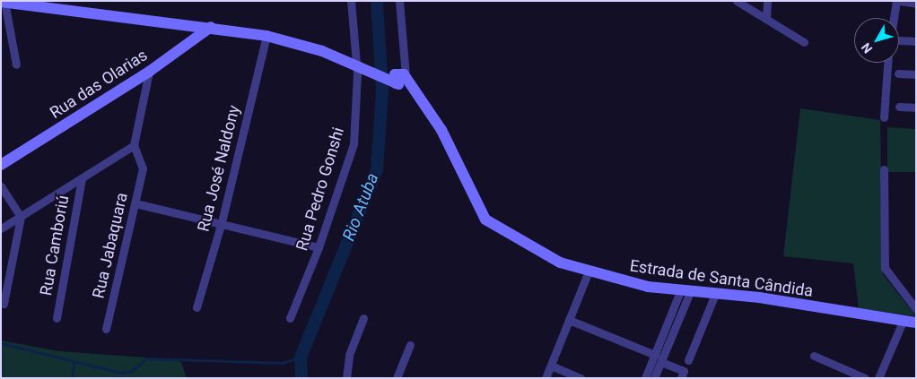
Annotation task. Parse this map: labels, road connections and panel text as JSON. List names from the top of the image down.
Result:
{
  "streets": {
    "main road": ["Rua das Olarias", "Estrada de Santa Cândida"],
    "street": [
      "Rua José Naldony",
      "Rua Pedro Gonshi",
      "Rua Camboriú",
      "Rua Jabaquara"
    ]
  },
  "water": ["Rio Atuba"],
  "north": "bottom left"
}
